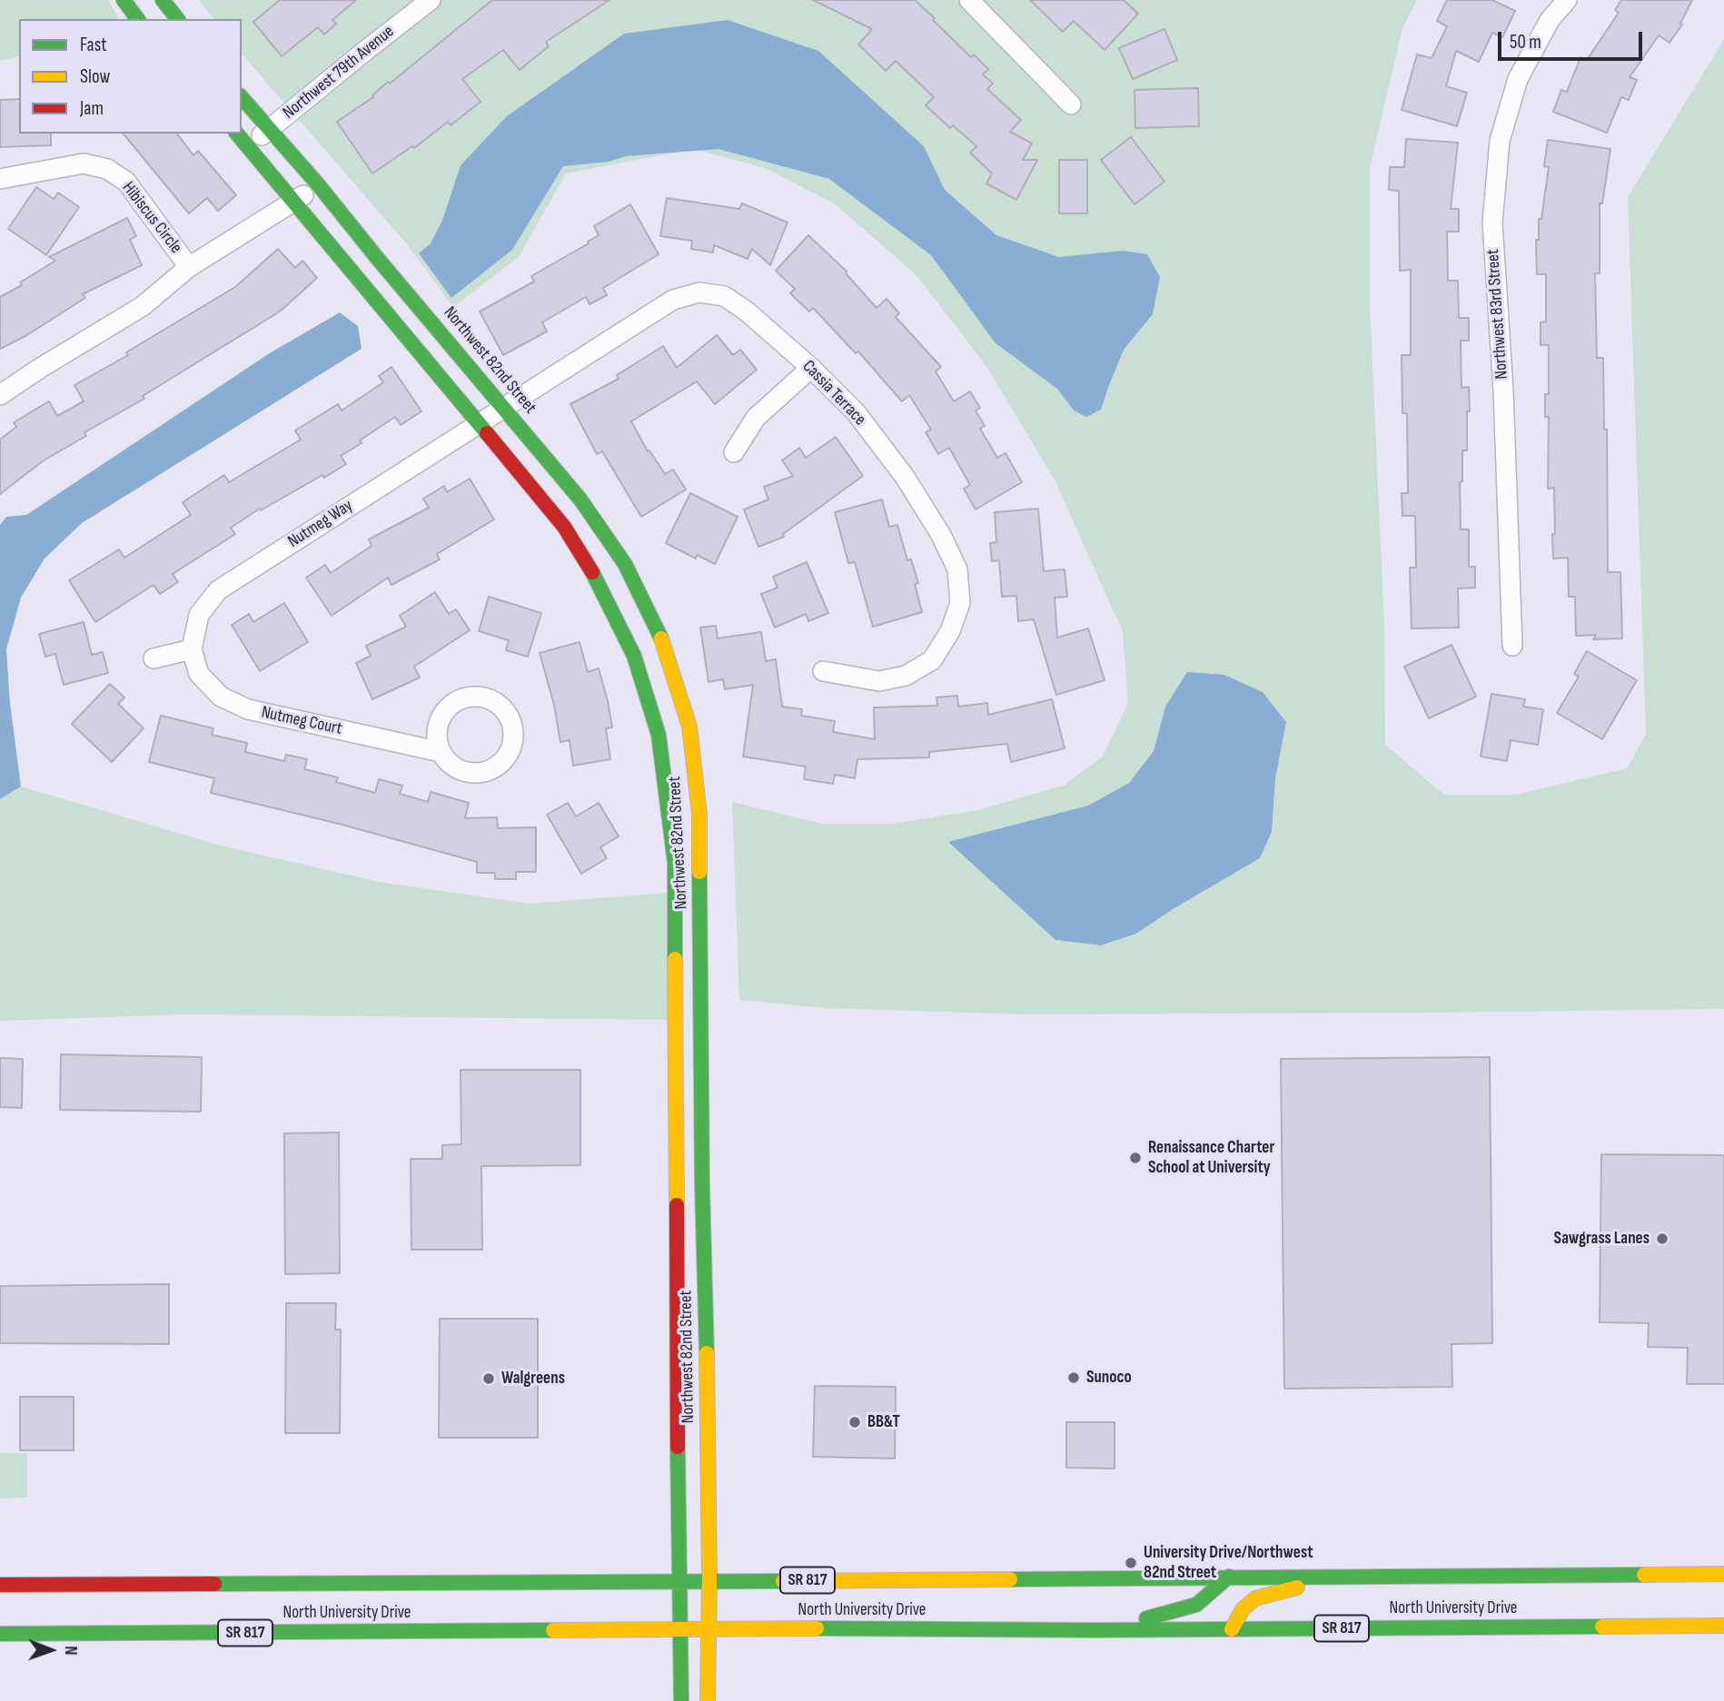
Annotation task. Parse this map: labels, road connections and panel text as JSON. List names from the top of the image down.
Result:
{
  "streets": {
    "main road": ["Northwest 82nd Street", "SR 817", "North University Drive"],
    "street": [
      "Northwest 79th Avenue",
      "Hibiscus Circle",
      "Northwest 83rd Street",
      "Cassia Terrace",
      "Nutmeg Way",
      "Nutmeg Court"
    ]
  },
  "crossings": [
    ["Northwest 79th Avenue", "Northwest 82nd Street"],
    ["Hibiscus Circle", "Northwest 82nd Street"],
    ["Northwest 82nd Street", "Cassia Terrace"],
    ["Northwest 82nd Street", "Nutmeg Way"],
    ["Northwest 82nd Street", "North University Drive"],
    ["Cassia Terrace", "Nutmeg Way"],
    ["Nutmeg Way", "Nutmeg Court"]
  ],
  "places": [
    "Renaissance Charter School at University",
    "Sawgrass Lanes",
    "Sunoco",
    "Walgreens",
    "BB&T",
    "University Drive/Northwest 82nd Street"
  ],
  "legend": ["Fast", "Slow", "Jam"],
  "scale_bar": "50 m",
  "north": "right"
}
